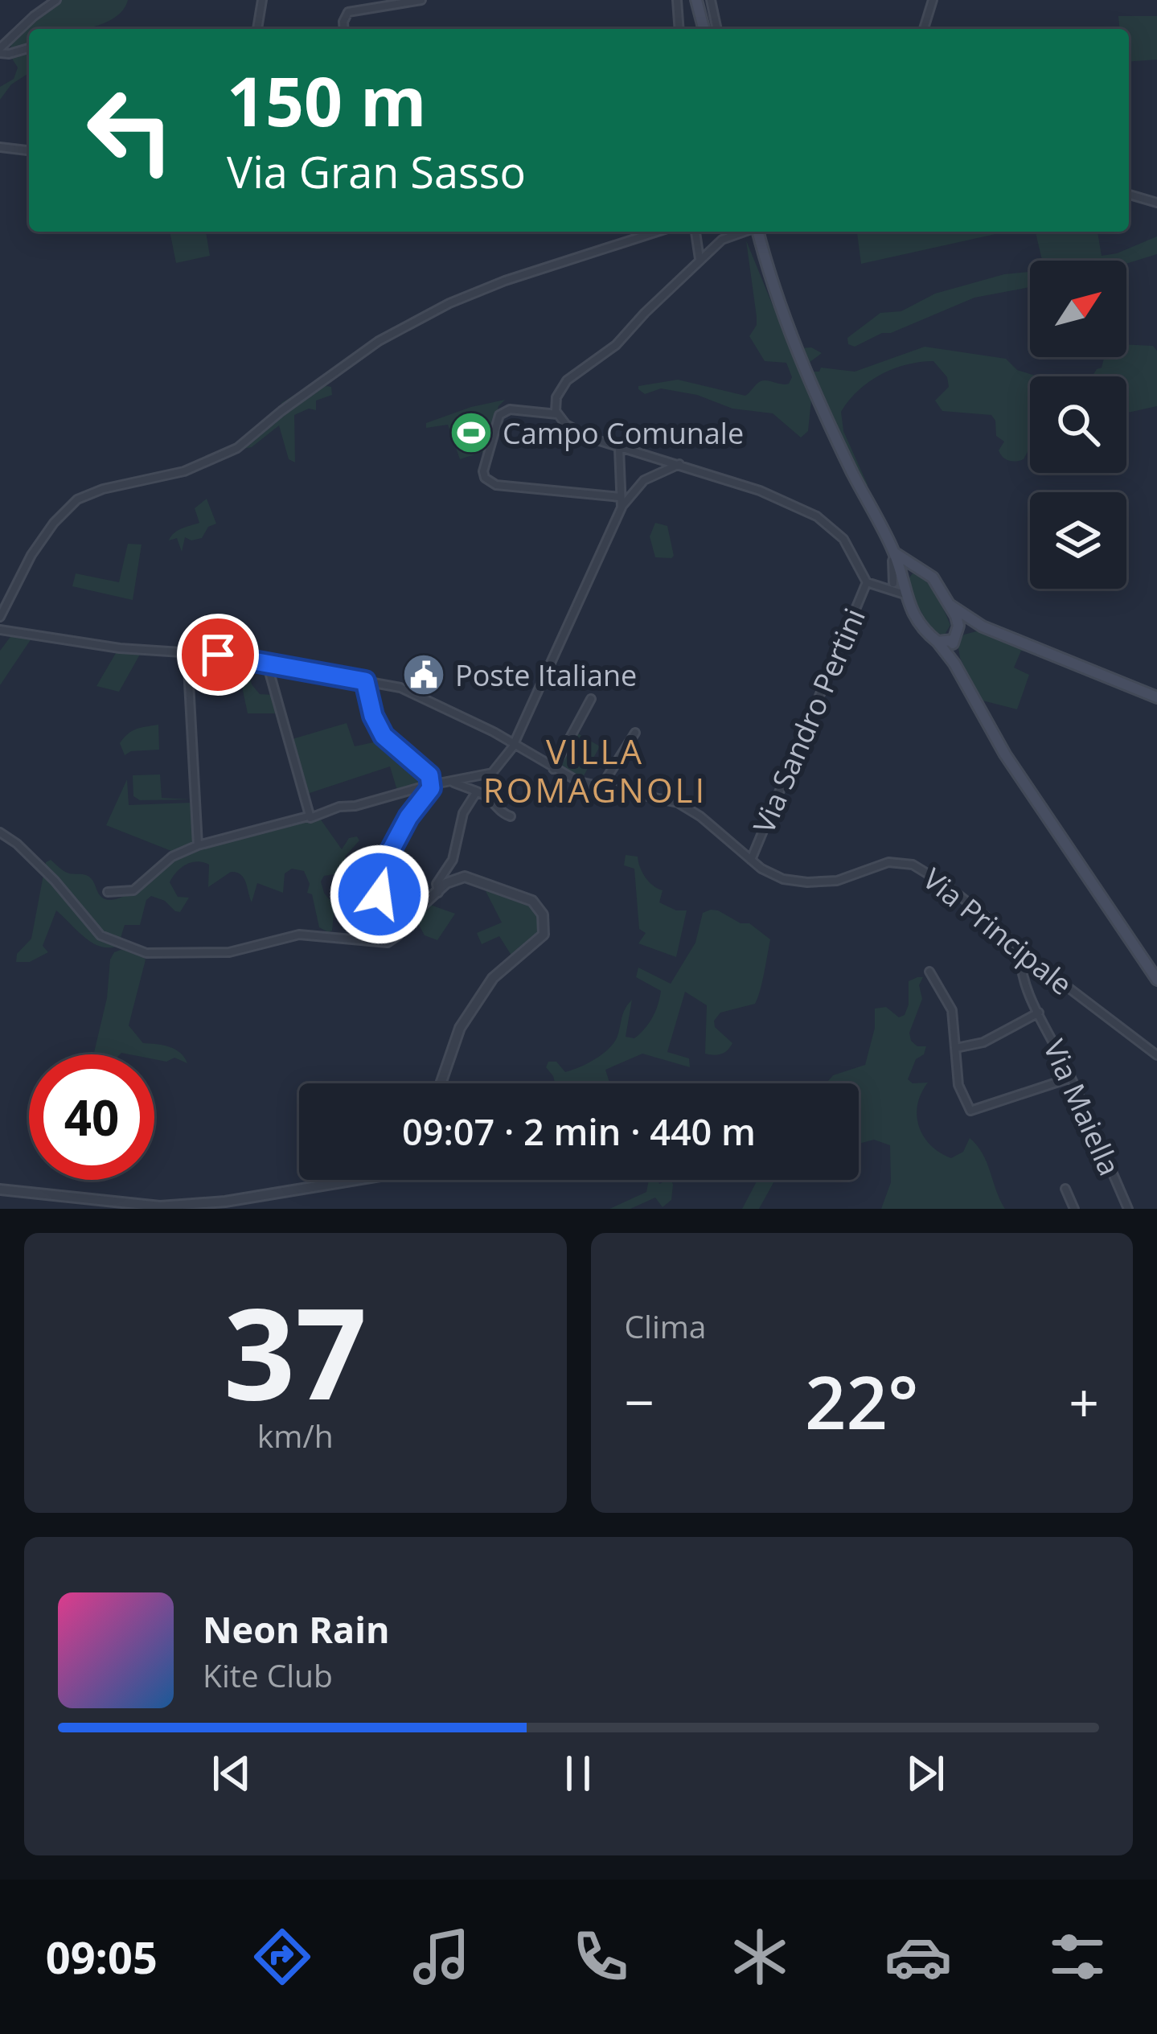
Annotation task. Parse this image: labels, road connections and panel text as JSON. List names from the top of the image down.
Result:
{
  "streets": {
    "street": ["Via Sandro Pertini", "Via Principale", "Via Maiella"]
  },
  "crossings": [
    ["Via Sandro Pertini", "Via Principale"],
    ["Via Principale", "Via Maiella"]
  ],
  "districts": ["VILLA ROMAGNOLI"],
  "places": {
    "sports": ["Campo Comunale"],
    "public building": ["Poste Italiane"]
  },
  "north": "top right",
  "page": {
    "turn": ["150 m", "Via Gran Sasso"],
    "limit": "40",
    "trip": "09:07 · 2 min · 440 m",
    "tile": [
      ["37", "km/h"],
      "Clima"
    ],
    "heat": ["−", "22°", "+"],
    "song": ["Neon Rain", "Kite Club"],
    "tabs": "09:05"
  }
}
